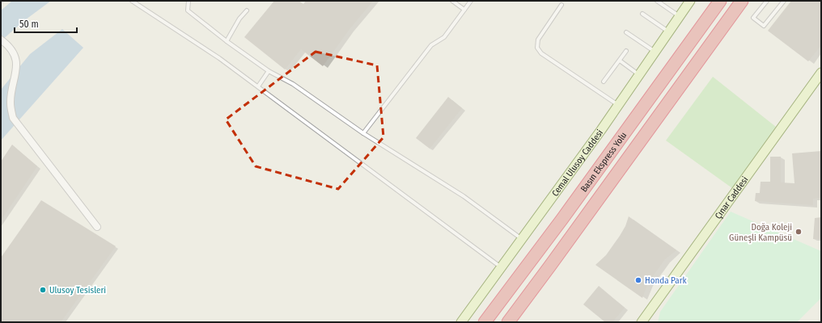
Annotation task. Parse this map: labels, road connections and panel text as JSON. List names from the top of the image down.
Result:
{
  "streets": {
    "highway": ["Basın Ekspress Yolu"],
    "main road": ["Cemal Ulusoy Caddesi", "Çınar Caddesi"]
  },
  "places": ["Doğa Koleji Güneşli Kampüsü", "Honda Park", "Ulusoy Tesisleri"],
  "scale_bar": "50 m"
}
